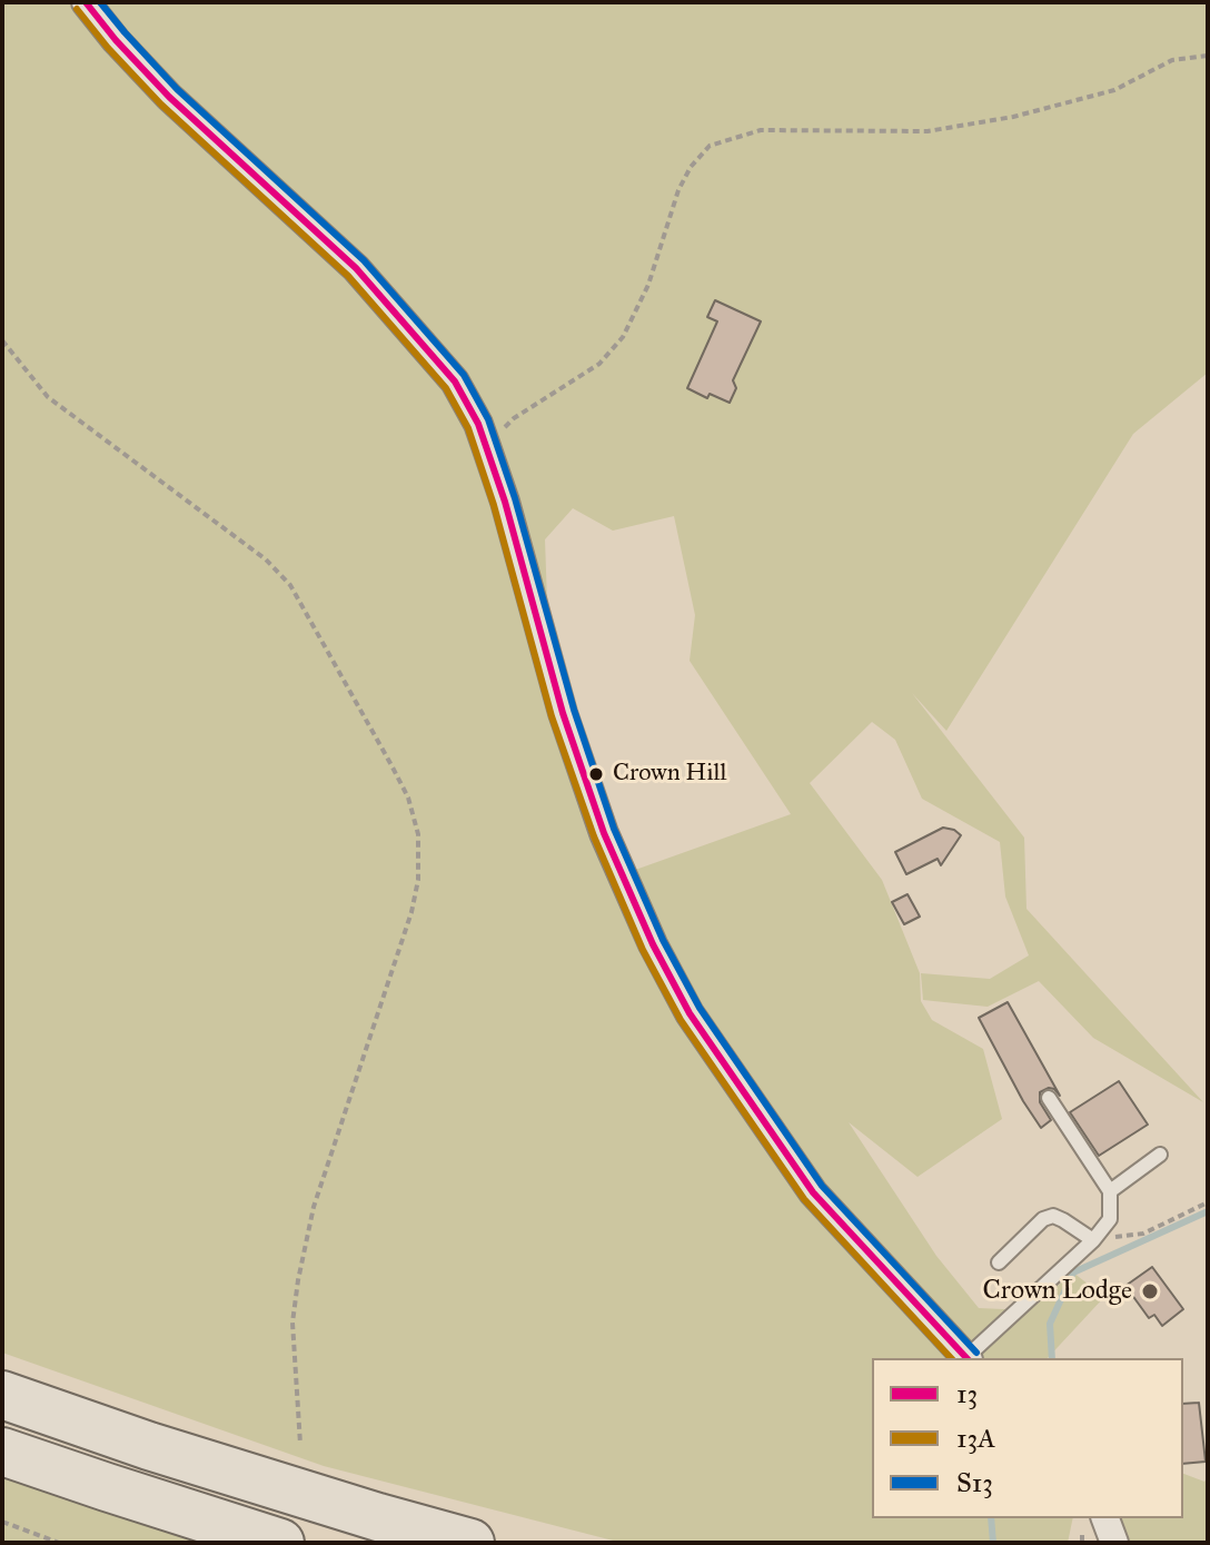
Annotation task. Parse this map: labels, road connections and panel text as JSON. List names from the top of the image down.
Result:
{
  "places": ["Crown Hill", "Crown Lodge"],
  "lines": ["transit line 13", "transit line S13", "transit line 13A"],
  "legend": ["13", "13A", "S13"]
}
